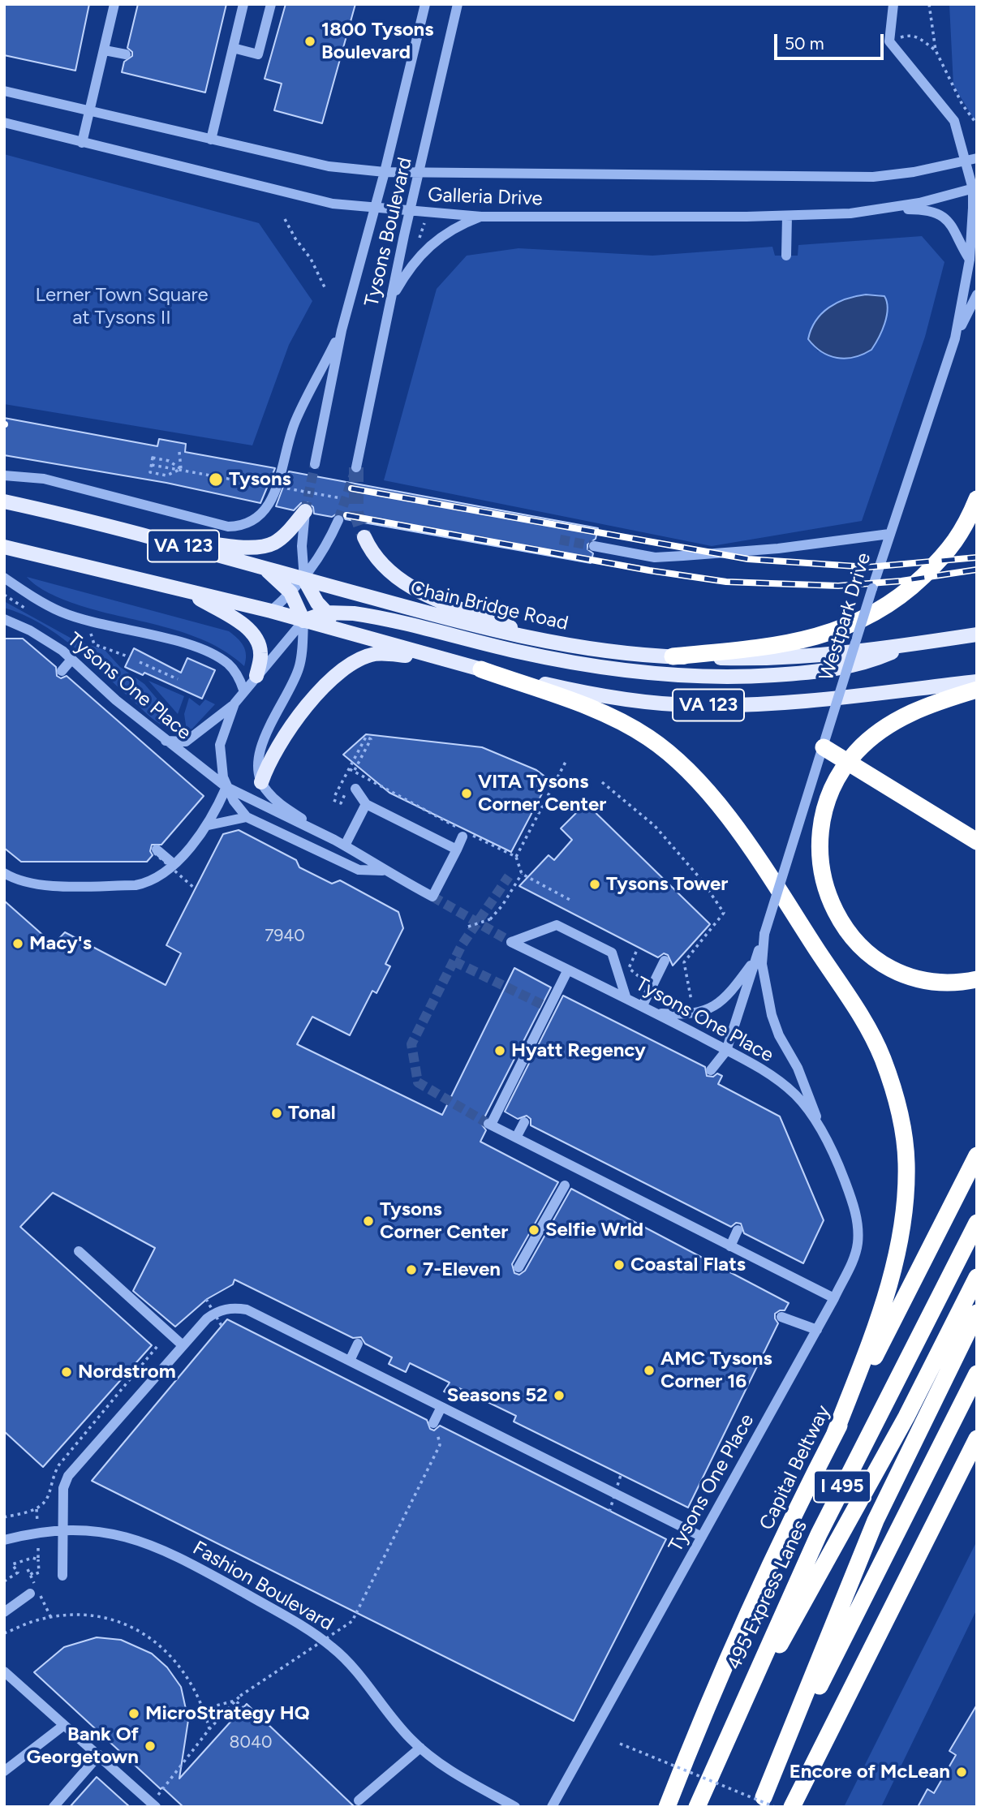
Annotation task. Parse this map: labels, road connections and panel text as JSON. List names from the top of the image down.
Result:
{
  "streets": {
    "highway": ["Capital Beltway", "I 495", "495 Express Lanes"],
    "main road": ["VA 123", "Chain Bridge Road"],
    "street": [
      "Galleria Drive",
      "Tysons Boulevard",
      "Westpark Drive",
      "Tysons One Place",
      "Fashion Boulevard"
    ]
  },
  "crossings": [
    ["Galleria Drive", "Tysons Boulevard"],
    ["Galleria Drive", "Westpark Drive"],
    ["Westpark Drive", "Tysons One Place"]
  ],
  "parks": ["Lerner Town Square at Tysons II"],
  "places": [
    "1800 Tysons Boulevard",
    "Tysons",
    "VITA Tysons Corner Center",
    "Tysons Tower",
    "Macy's",
    "Hyatt Regency",
    "Tonal",
    "Tysons Corner Center",
    "Selfie Wrld",
    "Coastal Flats",
    "7-Eleven",
    "AMC Tysons Corner 16",
    "Nordstrom",
    "Seasons 52",
    "MicroStrategy HQ",
    "Bank Of Georgetown",
    "Encore of McLean"
  ],
  "house_numbers": ["7940", "8040"],
  "scale_bar": "50 m"
}
